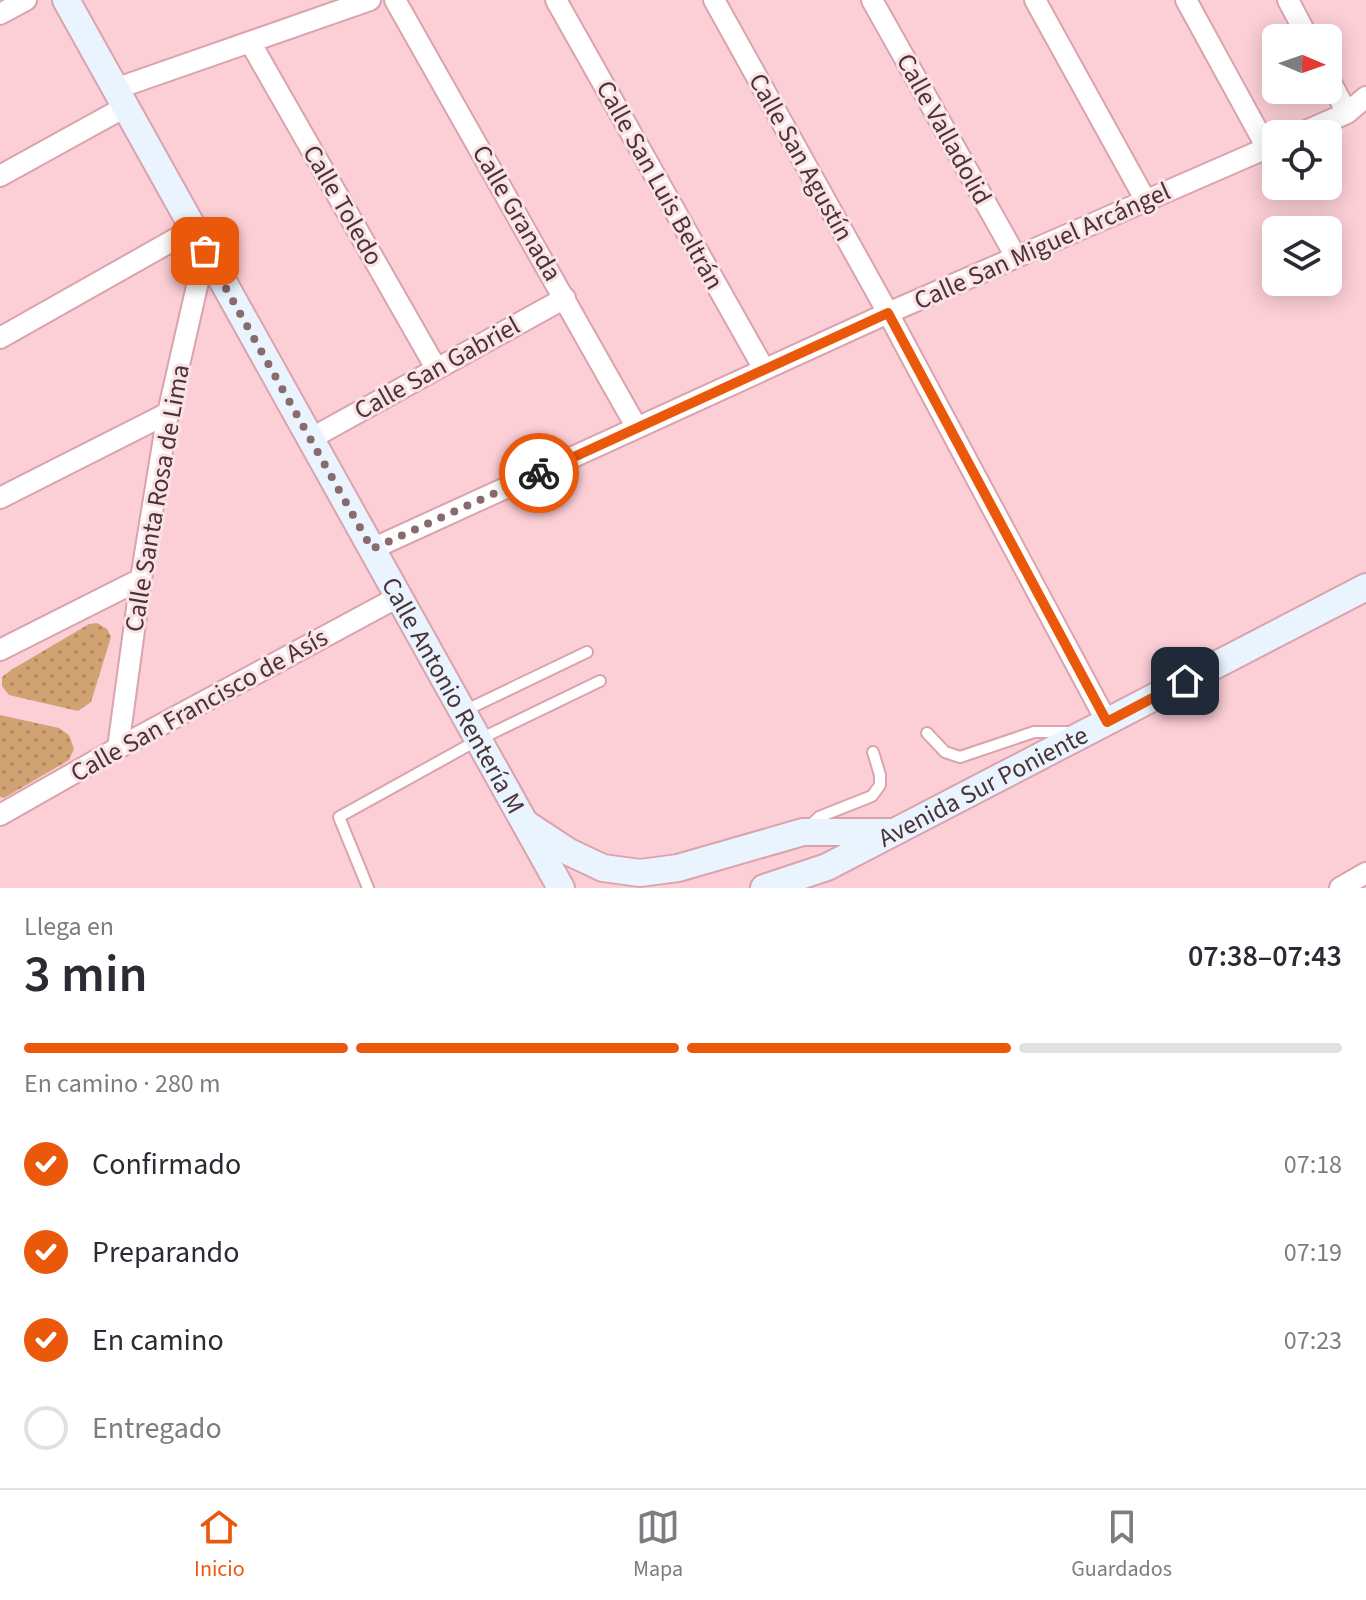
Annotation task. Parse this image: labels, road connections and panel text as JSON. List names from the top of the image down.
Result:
{
  "streets": {
    "main road": ["Calle Antonio Rentería M", "Avenida Sur Poniente"],
    "street": [
      "Calle Valladolid",
      "Calle San Agustín",
      "Calle San Luis Beltrán",
      "Calle Toledo",
      "Calle Granada",
      "Calle San Miguel Arcángel",
      "Calle San Gabriel",
      "Calle Santa Rosa de Lima",
      "Calle San Francisco de Asís"
    ]
  },
  "crossings": [
    ["Calle Valladolid", "Calle San Miguel Arcángel"],
    ["Calle San Agustín", "Calle San Miguel Arcángel"],
    ["Calle San Agustín", "Avenida Sur Poniente"],
    ["Calle San Luis Beltrán", "Calle San Miguel Arcángel"],
    ["Calle Toledo", "Calle San Gabriel"],
    ["Calle Granada", "Calle San Miguel Arcángel"],
    ["Calle Granada", "Calle San Gabriel"],
    ["Calle San Miguel Arcángel", "Calle Antonio Rentería M"],
    ["Calle San Gabriel", "Calle Antonio Rentería M"],
    ["Calle Santa Rosa de Lima", "Calle Antonio Rentería M"],
    ["Calle Santa Rosa de Lima", "Calle San Francisco de Asís"],
    ["Calle Antonio Rentería M", "Calle San Francisco de Asís"]
  ],
  "north": "right",
  "page": {
    "heading": ["3 min", "Llega en", "07:38–07:43"],
    "bar": "En camino · 280 m",
    "list": [
      ["Confirmado", "07:18"],
      ["Preparando", "07:19"],
      ["En camino", "07:23"],
      "Entregado"
    ],
    "tabs": ["Inicio", "Mapa", "Guardados"]
  }
}
